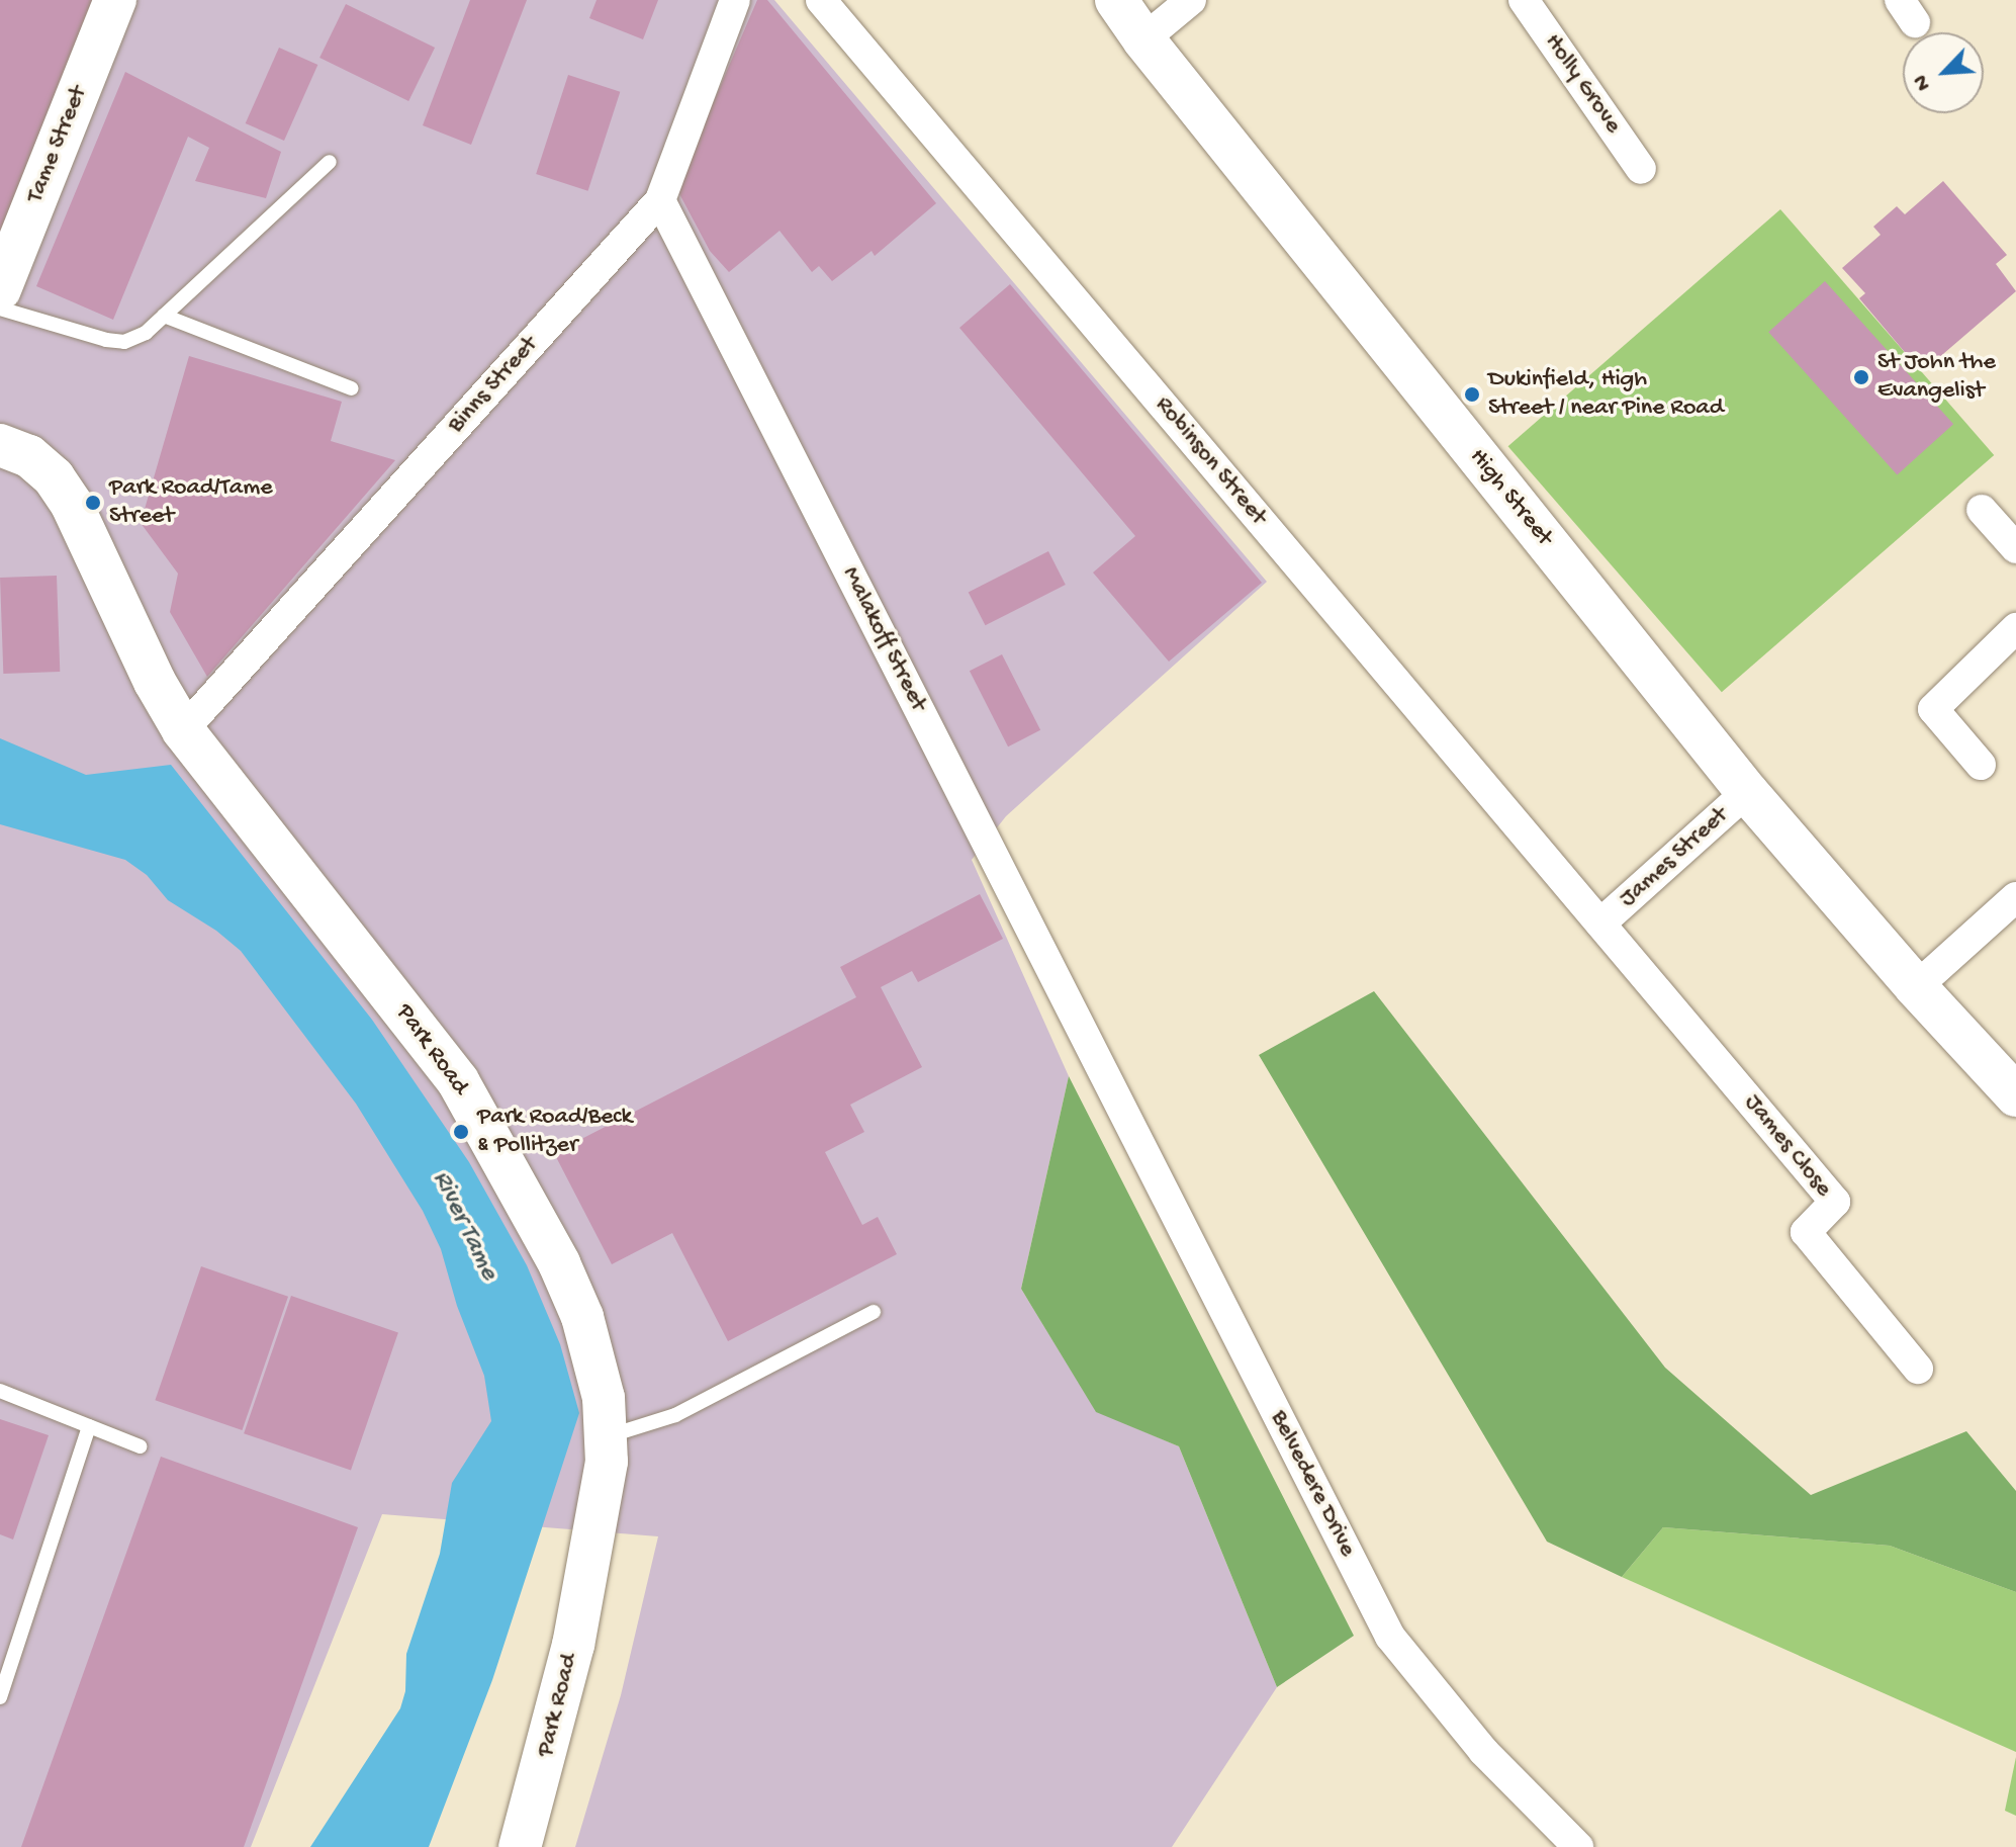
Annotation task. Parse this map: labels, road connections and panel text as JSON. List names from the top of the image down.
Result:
{
  "streets": {
    "main road": ["Tame Street", "High Street", "Park Road"],
    "street": [
      "Holly Grove",
      "Binns Street",
      "Robinson Street",
      "Malakoff Street",
      "James Street",
      "James Close",
      "Belvedere Drive"
    ]
  },
  "crossings": [
    ["Binns Street", "Malakoff Street"],
    ["Binns Street", "Park Road"],
    ["Robinson Street", "James Street"],
    ["Robinson Street", "James Close"],
    ["High Street", "James Street"],
    ["Malakoff Street", "Belvedere Drive"],
    ["James Street", "James Close"]
  ],
  "water": ["River Tame"],
  "places": [
    "St John the Evangelist",
    "Dukinfield, High Street / near Pine Road",
    "Park Road/Tame Street",
    "Park Road/Beck & Pollitzer"
  ],
  "north": "bottom left"
}
